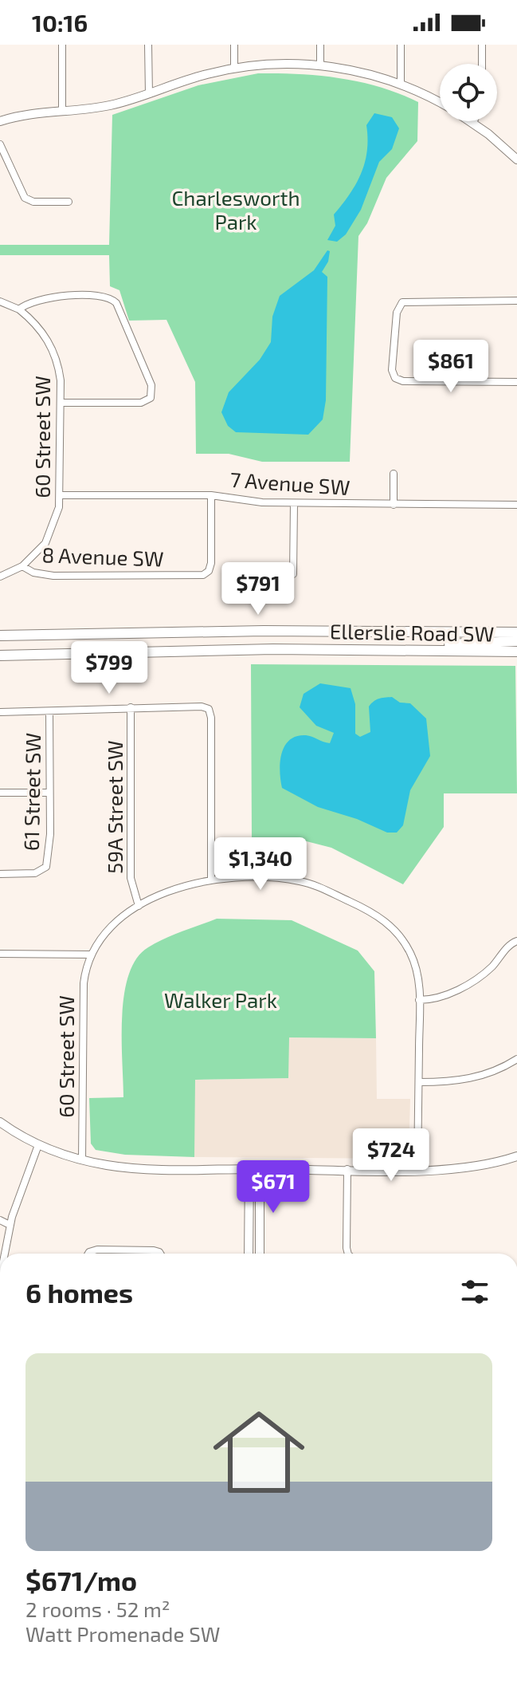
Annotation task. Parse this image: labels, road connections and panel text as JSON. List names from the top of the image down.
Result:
{
  "streets": {
    "main road": ["Ellerslie Road SW"],
    "street": [
      "60 Street SW",
      "7 Avenue SW",
      "8 Avenue SW",
      "61 Street SW",
      "59A Street SW"
    ]
  },
  "crossings": [
    ["60 Street SW", "7 Avenue SW"],
    ["60 Street SW", "8 Avenue SW"],
    ["7 Avenue SW", "8 Avenue SW"]
  ],
  "parks": ["Charlesworth Park", "Walker Park"],
  "page": {
    "status": "10:16",
    "price": [
      "$861",
      "$791",
      "$799",
      "$1,340",
      "$724",
      "$671"
    ],
    "heading": "6 homes",
    "list": [
      {
        "name": "$671/mo",
        "note": "2 rooms · 52 m² · Watt Promenade SW"
      }
    ]
  }
}
